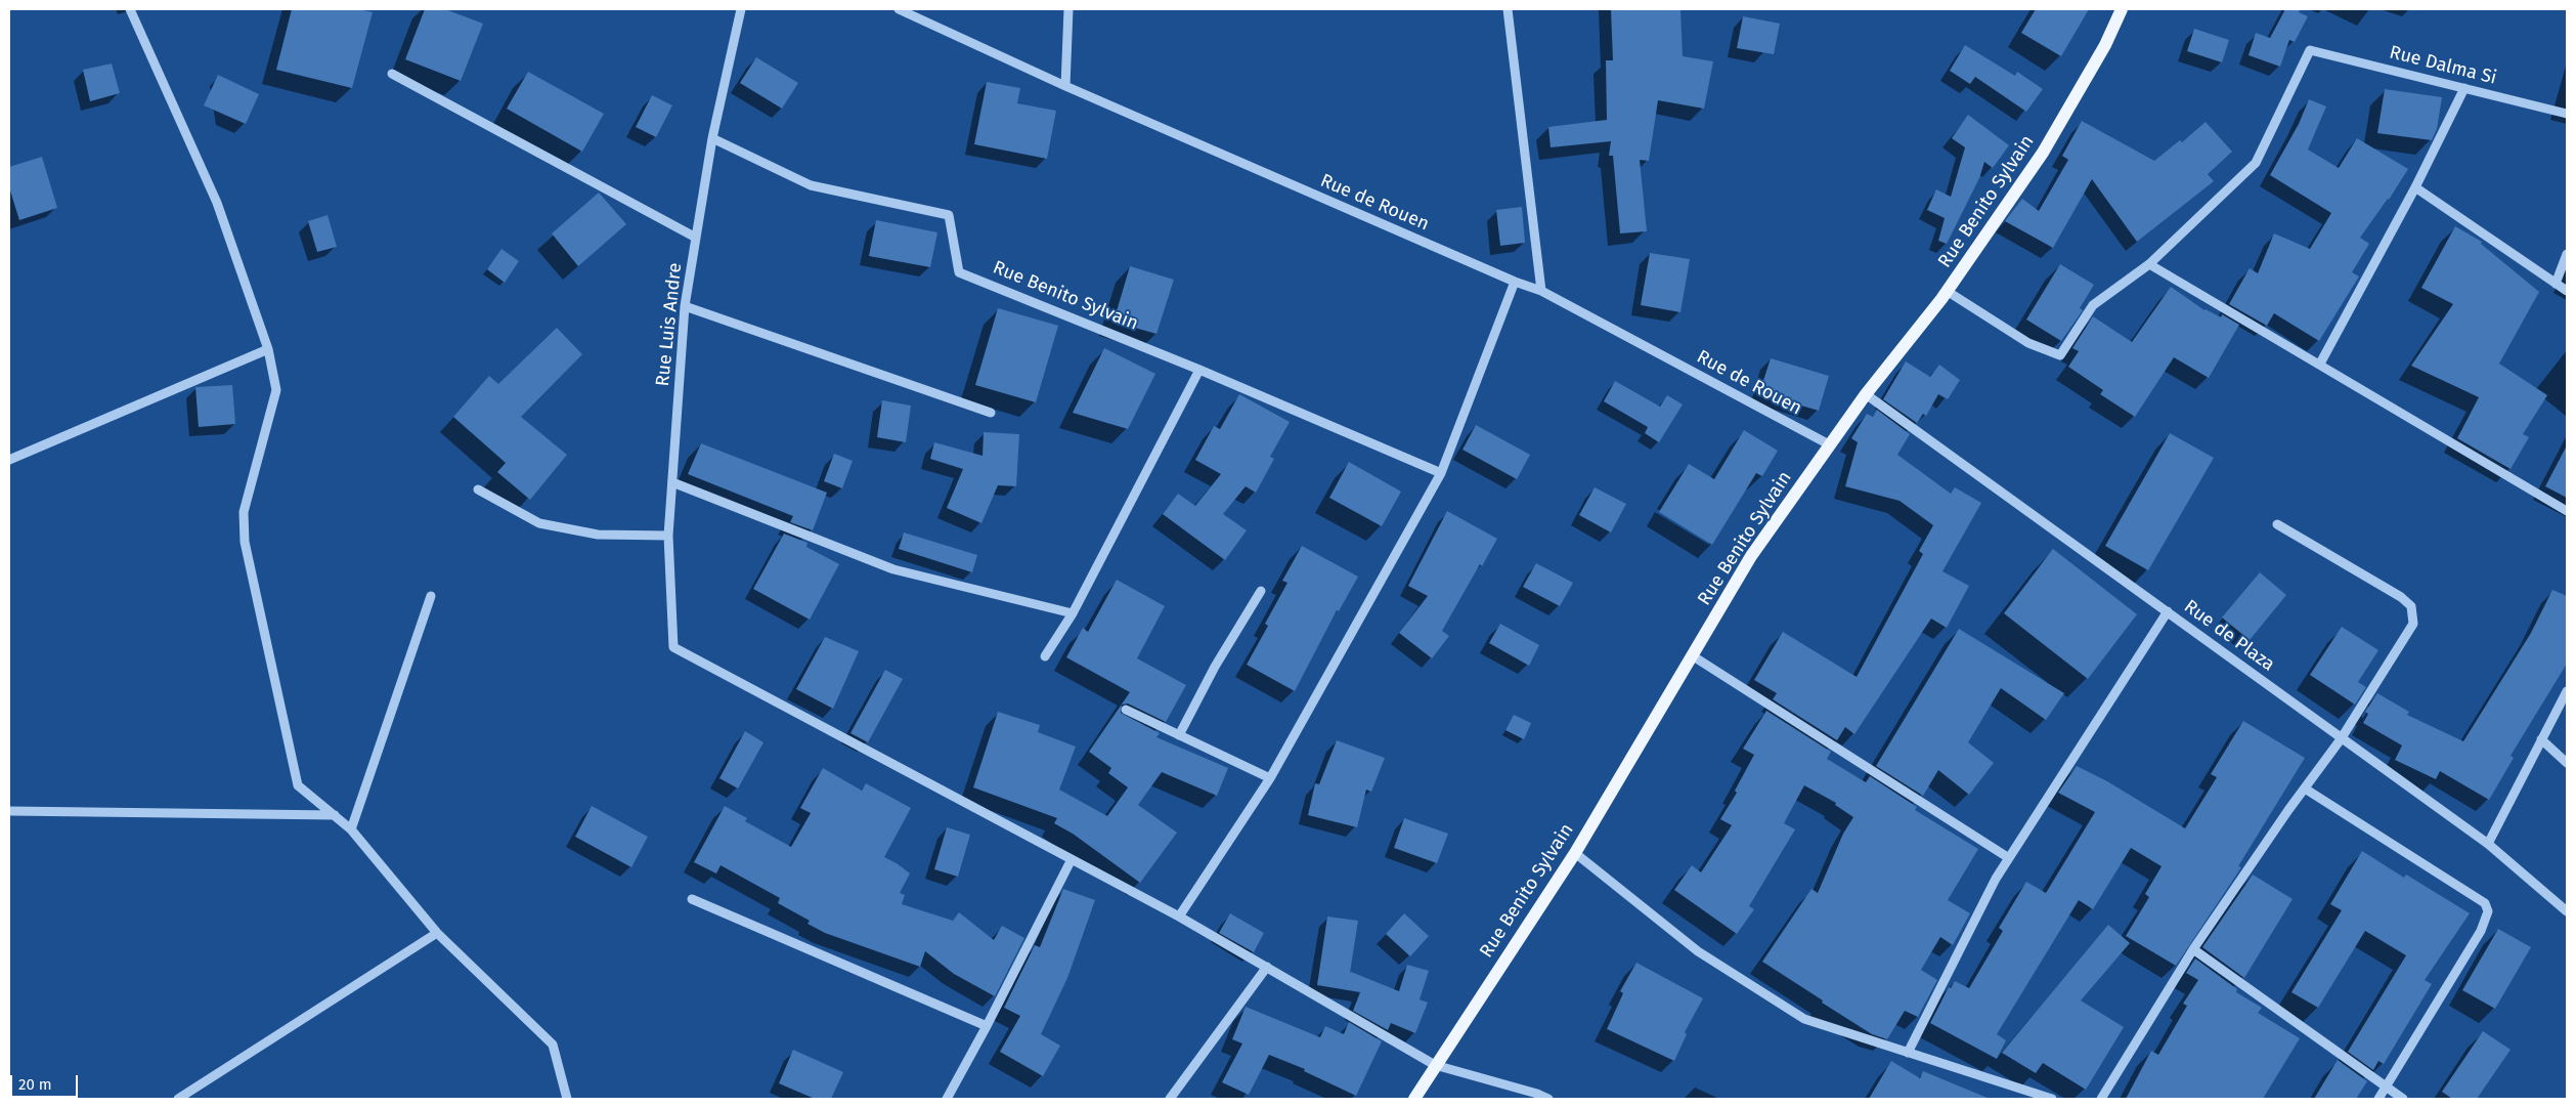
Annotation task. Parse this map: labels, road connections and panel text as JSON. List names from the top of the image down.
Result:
{
  "streets": {
    "main road": ["Rue Benito Sylvain"],
    "street": [
      "Rue Dalma Si",
      "Rue de Rouen",
      "Rue Luis Andre",
      "Rue de Plaza"
    ]
  },
  "crossings": [
    ["Rue Benito Sylvain", "Rue de Rouen"],
    ["Rue Benito Sylvain", "Rue Luis Andre"],
    ["Rue Benito Sylvain", "Rue de Plaza"]
  ],
  "scale_bar": "20 m"
}
